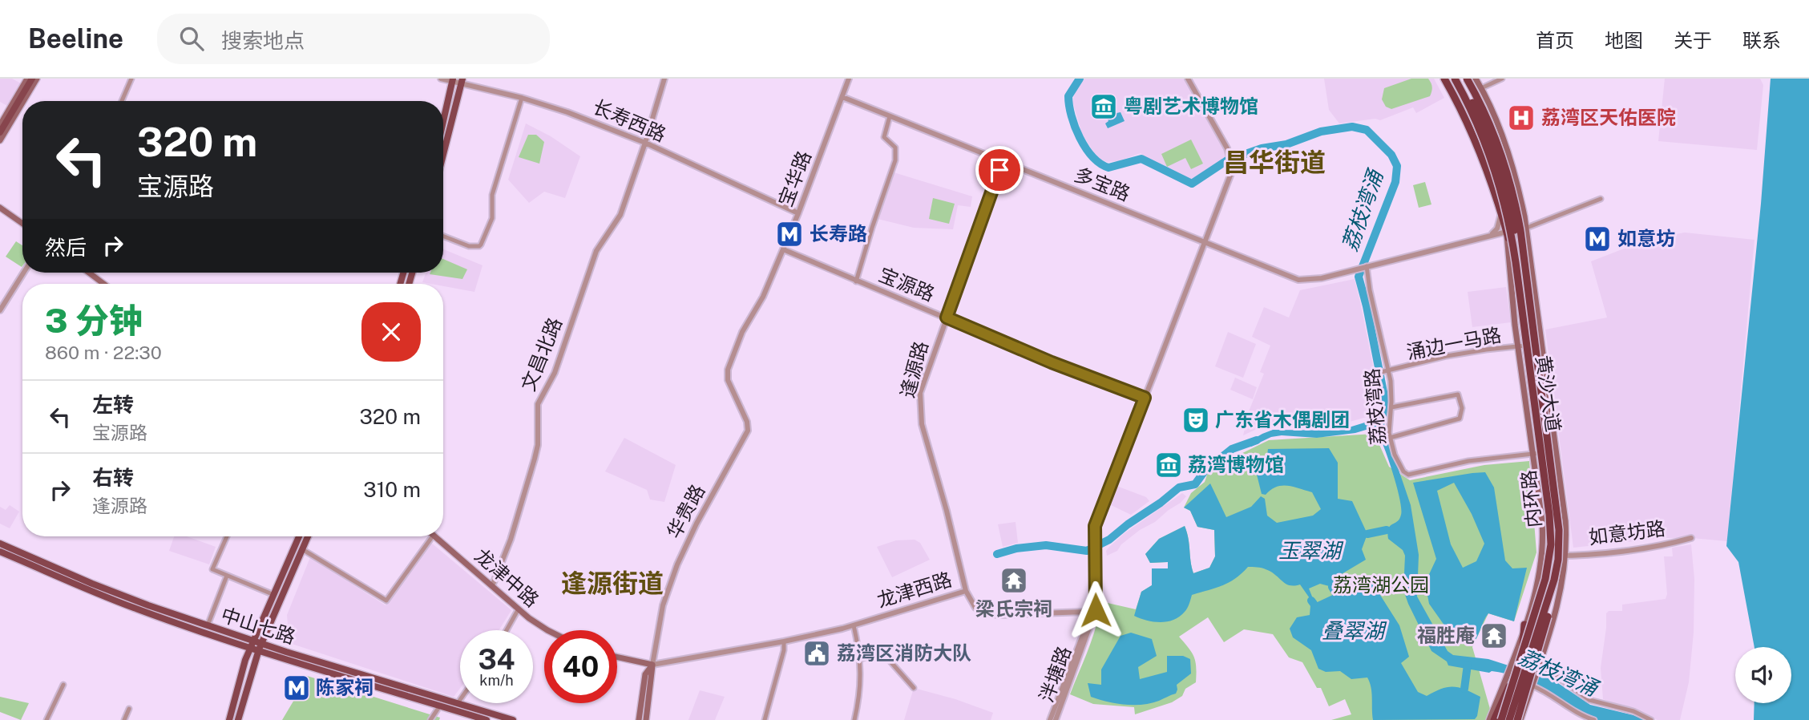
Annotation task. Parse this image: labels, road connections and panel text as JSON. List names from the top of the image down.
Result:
{
  "streets": {
    "highway": ["黄沙大道", "内环路"],
    "main road": ["龙津中路", "中山七路"],
    "street": [
      "长寿西路",
      "宝华路",
      "多宝路",
      "宝源路",
      "涌边一马路",
      "文昌北路",
      "逢源路",
      "荔枝湾路",
      "华贵路",
      "如意坊路",
      "龙津西路",
      "泮塘路"
    ]
  },
  "crossings": [
    ["长寿西路", "宝华路"],
    ["长寿西路", "文昌北路"],
    ["宝华路", "多宝路"],
    ["宝华路", "宝源路"],
    ["宝华路", "华贵路"],
    ["多宝路", "逢源路"],
    ["多宝路", "荔枝湾路"],
    ["宝源路", "逢源路"],
    ["涌边一马路", "黄沙大道"],
    ["涌边一马路", "荔枝湾路"],
    ["文昌北路", "龙津中路"],
    ["逢源路", "龙津西路"],
    ["黄沙大道", "荔枝湾路"],
    ["黄沙大道", "内环路"],
    ["黄沙大道", "如意坊路"],
    ["华贵路", "龙津西路"],
    ["龙津西路", "泮塘路"]
  ],
  "districts": ["昌华街道", "逢源街道"],
  "water": ["荔枝湾涌", "玉翠湖", "叠翠湖"],
  "parks": ["荔湾湖公园"],
  "places": {
    "museum": ["粤剧艺术博物馆", "荔湾博物馆"],
    "hospital": ["荔湾区天佑医院"],
    "metro station": ["长寿路", "如意坊", "陈家祠"],
    "theatre": ["广东省木偶剧团"],
    "temple": ["梁氏宗祠", "福胜庵"],
    "public building": ["荔湾区消防大队"]
  },
  "page": {
    "header": "Beeline",
    "search": "搜索地点",
    "nav": [
      "首页",
      "地图",
      "关于",
      "联系"
    ],
    "turn": ["320 m", "宝源路"],
    "then": "然后",
    "heading": ["3 分钟", "860 m · 22:30"],
    "list": [
      {
        "name": "左转",
        "note": "宝源路",
        "value": "320 m"
      },
      {
        "name": "右转",
        "note": "逢源路",
        "value": "310 m"
      }
    ],
    "speed": "34 km/h",
    "limit": "40"
  }
}
